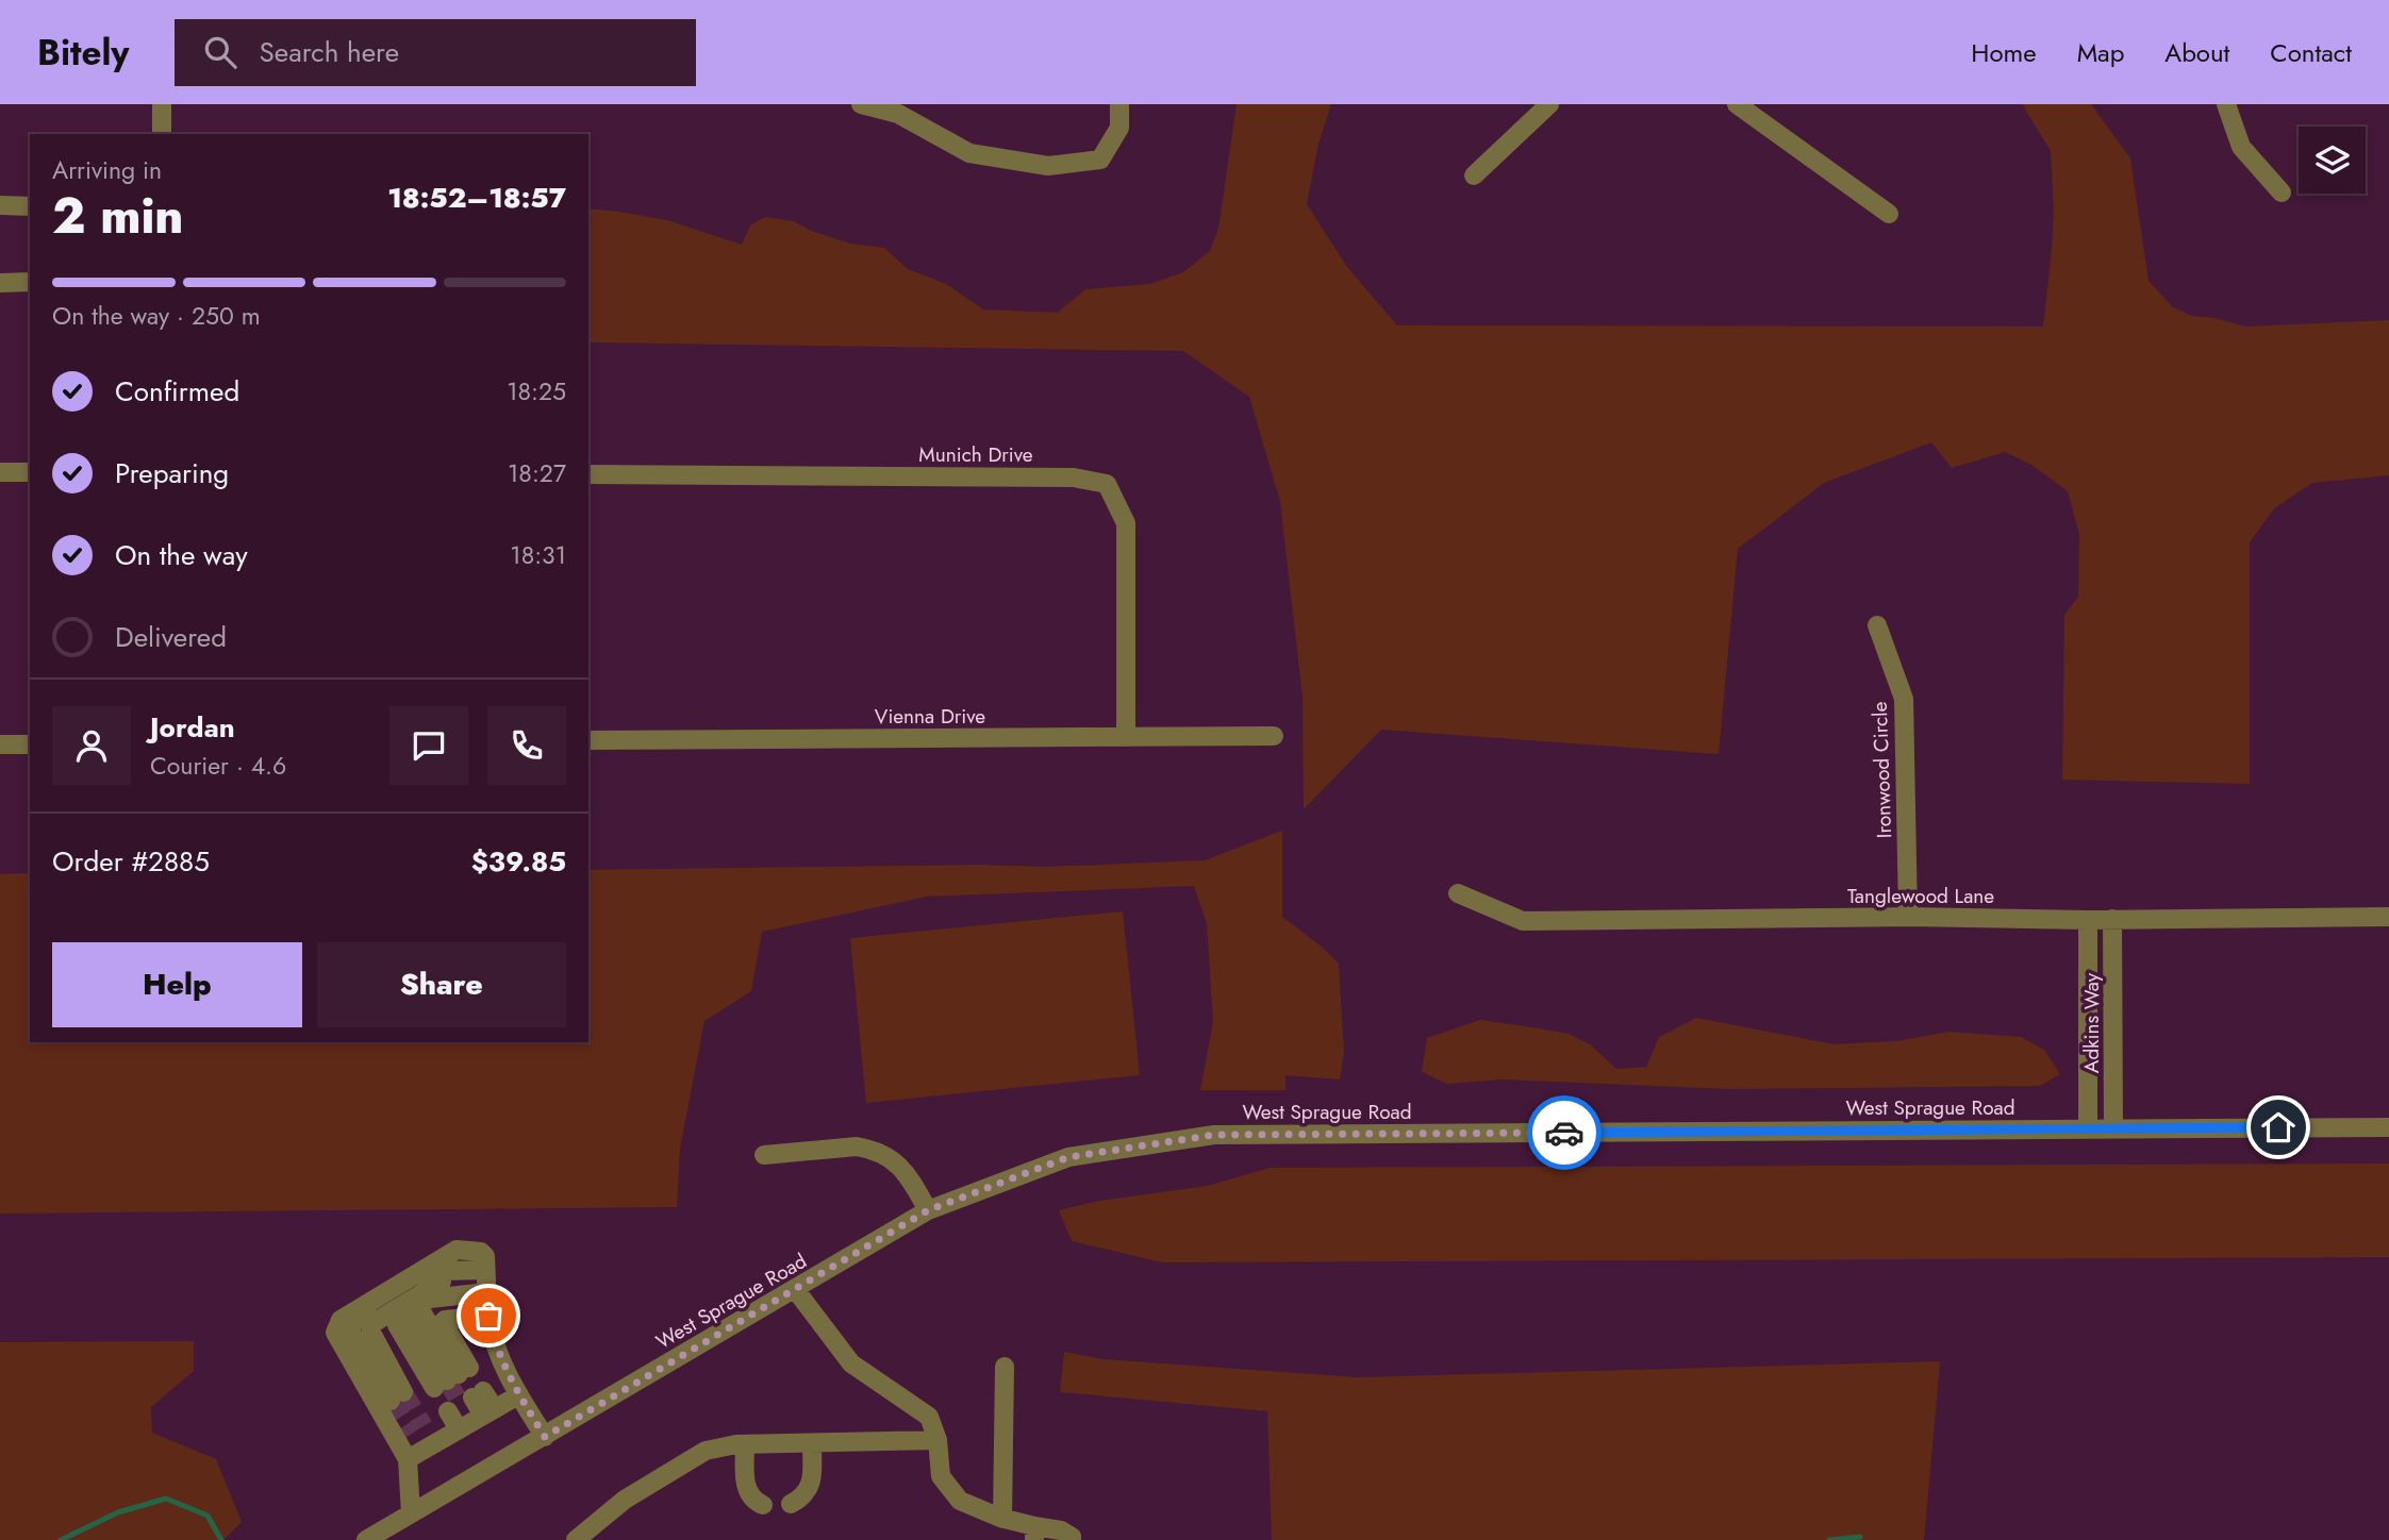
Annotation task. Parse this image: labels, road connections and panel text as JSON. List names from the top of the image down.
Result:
{
  "streets": {
    "street": [
      "Munich Drive",
      "Vienna Drive",
      "Ironwood Circle",
      "Tanglewood Lane",
      "Adkins Way",
      "West Sprague Road"
    ]
  },
  "crossings": [
    ["Munich Drive", "Vienna Drive"],
    ["Ironwood Circle", "Tanglewood Lane"],
    ["Tanglewood Lane", "Adkins Way"],
    ["Adkins Way", "West Sprague Road"]
  ],
  "page": {
    "header": "Bitely",
    "search": "Search here",
    "nav": [
      "Home",
      "Map",
      "About",
      "Contact"
    ],
    "heading": ["2 min", "Arriving in", "18:52–18:57"],
    "panel": [
      "Jordan",
      "Courier · 4.6",
      "Order #2885",
      "$39.85"
    ],
    "bar": "On the way · 250 m",
    "list": [
      ["Confirmed", "18:25"],
      ["Preparing", "18:27"],
      ["On the way", "18:31"],
      "Delivered"
    ],
    "buttons": ["Help", "Share"]
  }
}
